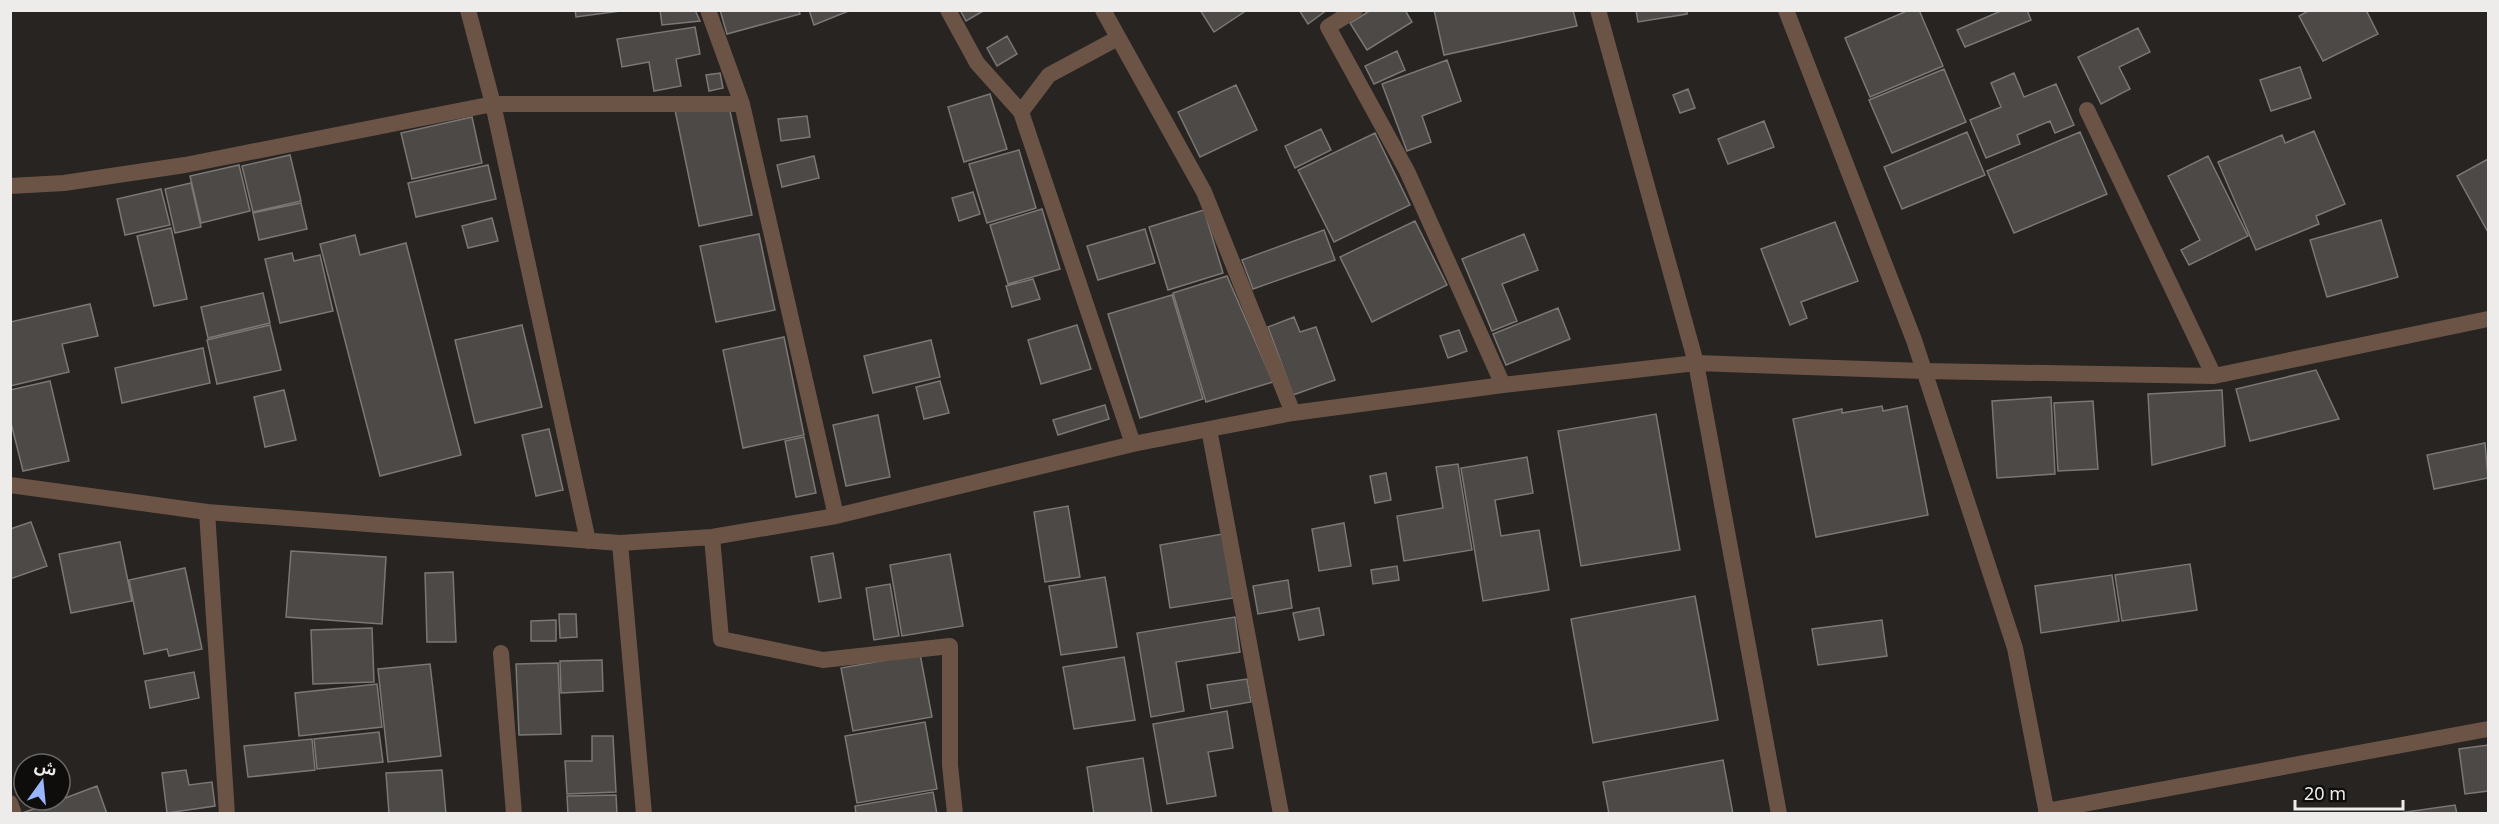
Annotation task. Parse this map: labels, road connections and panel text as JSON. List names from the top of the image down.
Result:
{
  "scale_bar": "20 m",
  "north": "top"
}
